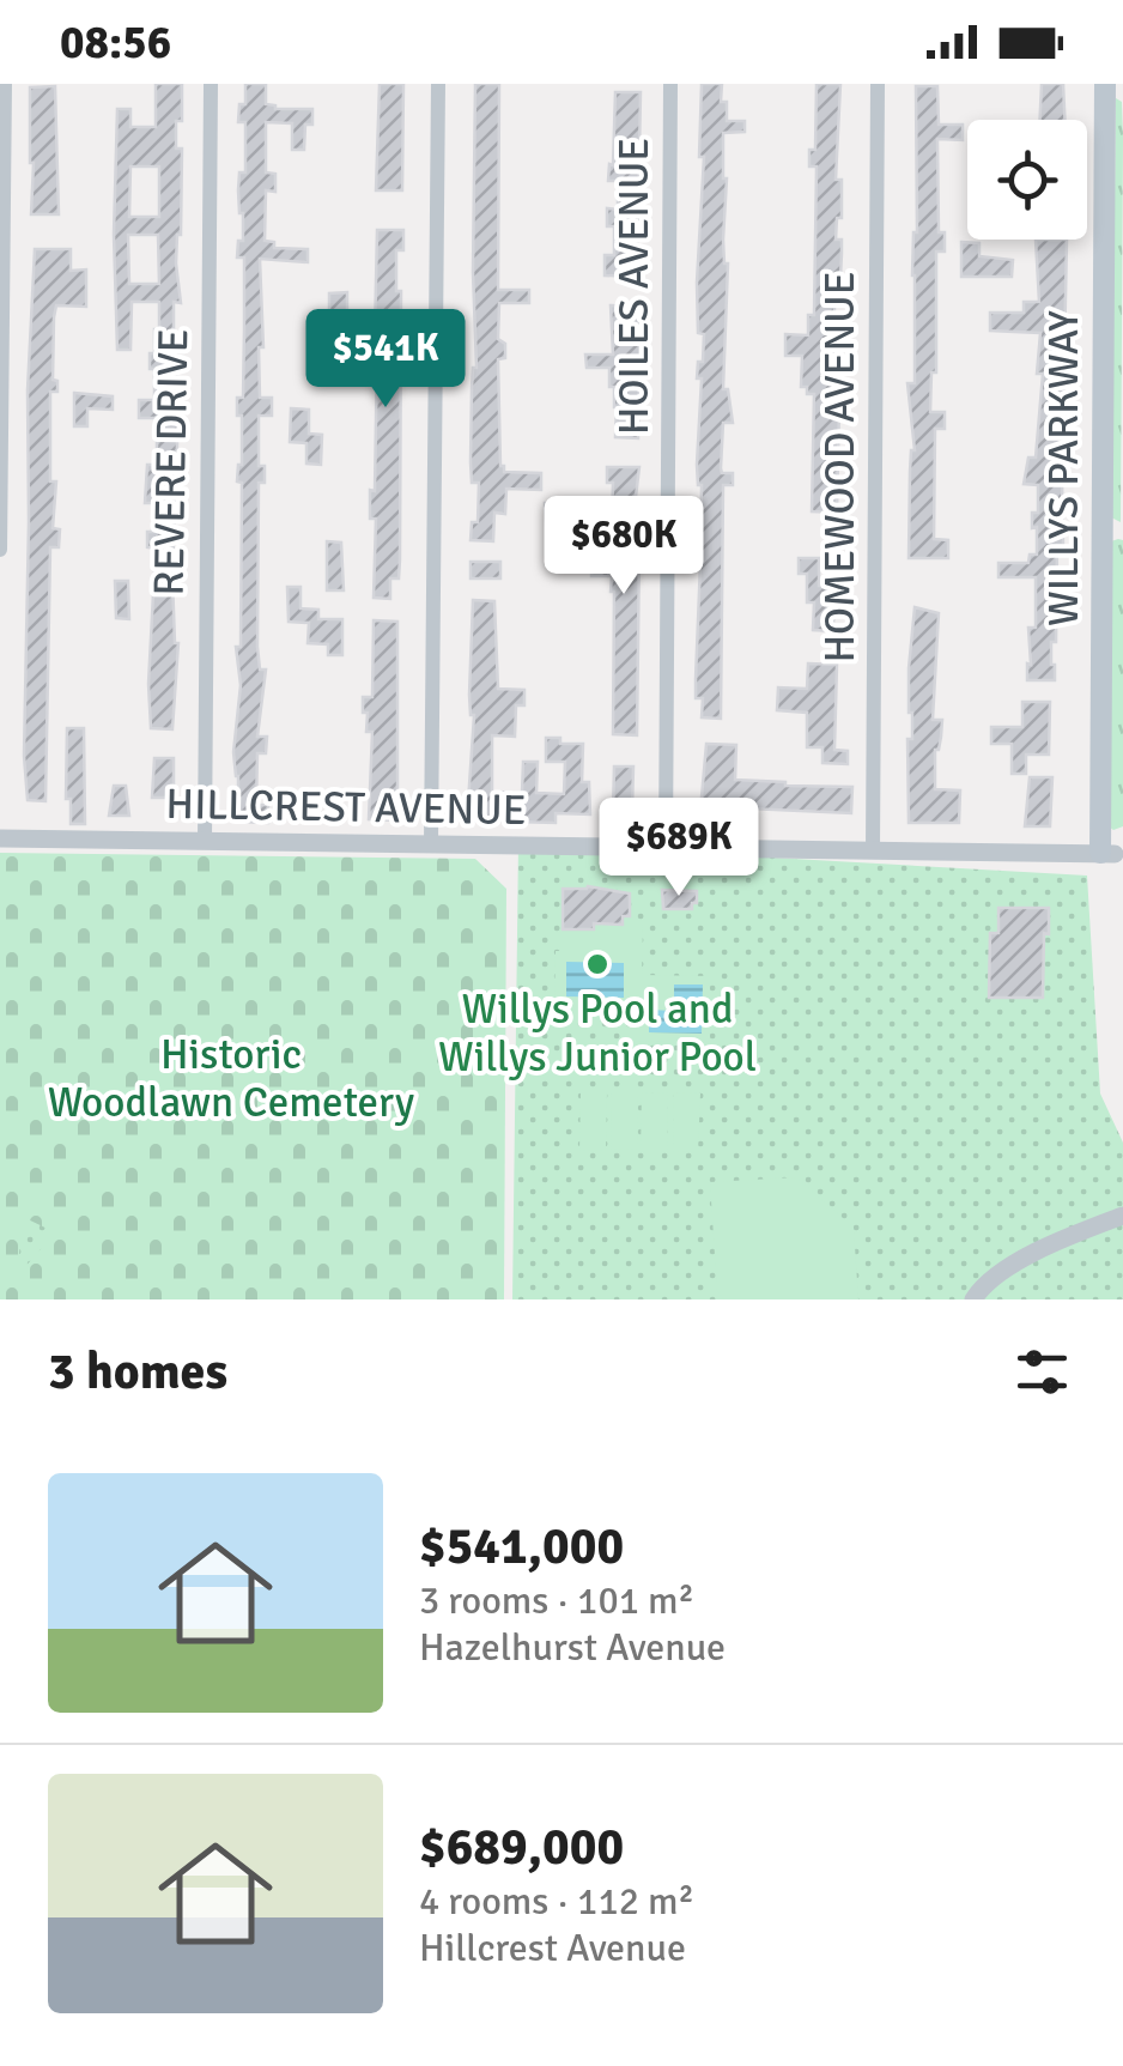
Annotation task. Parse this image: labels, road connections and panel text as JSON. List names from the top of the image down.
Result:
{
  "streets": {
    "main road": ["WILLYS PARKWAY"],
    "street": [
      "HOILES AVENUE",
      "REVERE DRIVE",
      "HOMEWOOD AVENUE",
      "HILLCREST AVENUE"
    ]
  },
  "crossings": [
    ["HOILES AVENUE", "HILLCREST AVENUE"],
    ["REVERE DRIVE", "HILLCREST AVENUE"],
    ["HOMEWOOD AVENUE", "HILLCREST AVENUE"],
    ["WILLYS PARKWAY", "HILLCREST AVENUE"]
  ],
  "parks": ["Historic Woodlawn Cemetery"],
  "places": ["Willys Pool and Willys Junior Pool"],
  "page": {
    "status": "08:56",
    "price": ["$541K", "$680K", "$689K"],
    "heading": "3 homes",
    "list": [
      {
        "name": "$541,000",
        "note": "3 rooms · 101 m² · Hazelhurst Avenue"
      },
      {
        "name": "$689,000",
        "note": "4 rooms · 112 m² · Hillcrest Avenue"
      }
    ]
  }
}
